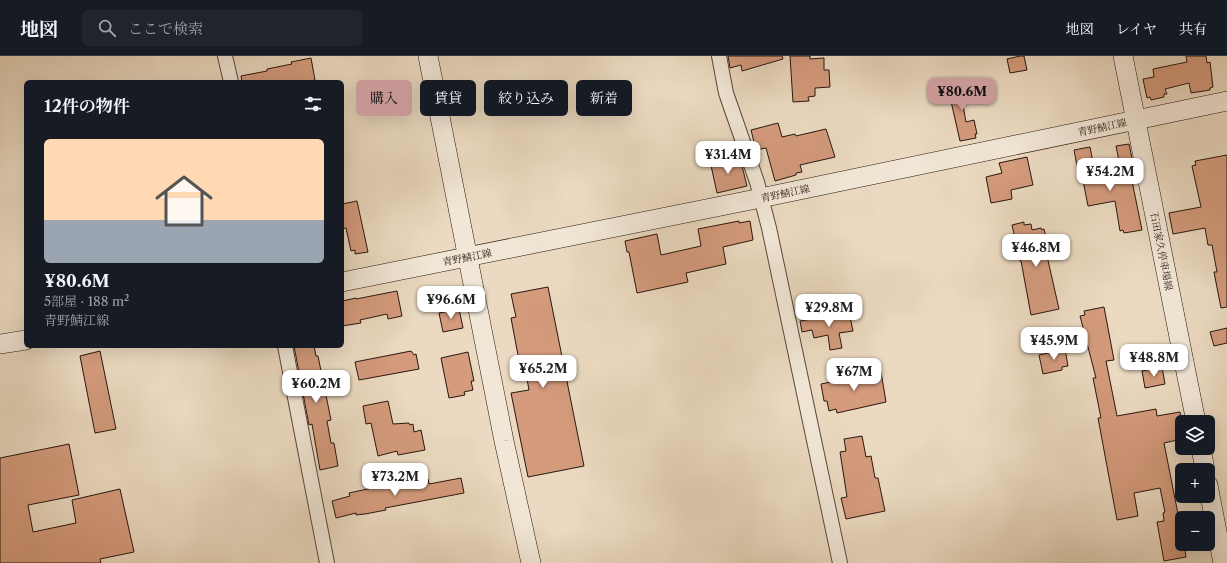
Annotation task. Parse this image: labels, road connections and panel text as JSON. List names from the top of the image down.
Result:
{
  "streets": {
    "main road": ["青野鯖江線", "石田家久停車場線"]
  },
  "crossings": [
    ["青野鯖江線", "石田家久停車場線"]
  ],
  "page": {
    "header": "地図",
    "search": "ここで検索",
    "nav": ["地図", "レイヤ", "共有"],
    "price": [
      "¥80.6M",
      "¥31.4M",
      "¥54.2M",
      "¥46.8M",
      "¥96.6M",
      "¥29.8M",
      "¥45.9M",
      "¥48.8M",
      "¥65.2M",
      "¥67M",
      "¥60.2M",
      "¥73.2M"
    ],
    "chip": [
      "購入",
      "賃貸",
      "絞り込み",
      "新着"
    ],
    "heading": "12件の物件",
    "list": [
      {
        "name": "¥80.6M",
        "note": "5部屋 · 188 m² · 青野鯖江線"
      }
    ],
    "map_buttons": ["+", "−"]
  }
}
